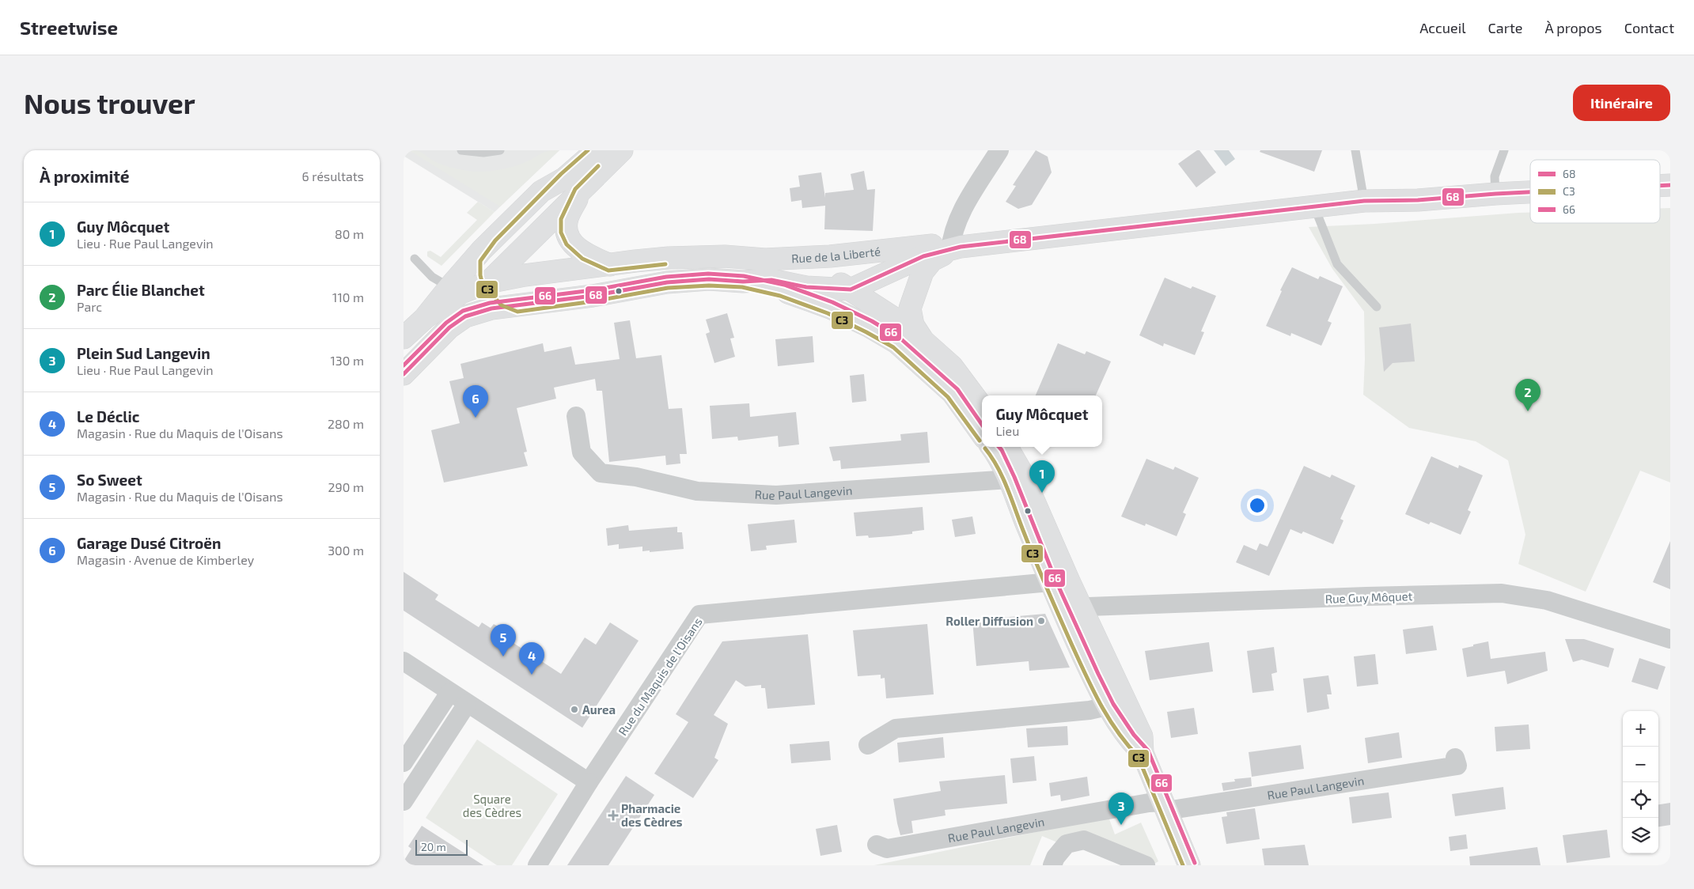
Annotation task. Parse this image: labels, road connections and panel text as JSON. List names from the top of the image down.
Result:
{
  "streets": {
    "street": [
      "Rue de la Liberté",
      "Rue Paul Langevin",
      "Rue Guy Môquet",
      "Rue du Maquis de l'Oisans"
    ]
  },
  "parks": ["Square des Cèdres"],
  "places": {
    "other": ["Roller Diffusion", "Aurea"],
    "health": ["Pharmacie des Cèdres"]
  },
  "lines": ["transit line C3", "transit line 68", "transit line 66"],
  "legend": ["68", "C3", "66"],
  "scale_bar": "20 m",
  "page": {
    "header": "Streetwise",
    "nav": [
      "Accueil",
      "Carte",
      "À propos",
      "Contact"
    ],
    "buttons": "Itinéraire",
    "title": "Nous trouver",
    "heading": ["À proximité", "6 résultats"],
    "list": [
      {
        "mark": "1",
        "name": "Guy Môcquet",
        "note": "Lieu · Rue Paul Langevin",
        "value": "80 m"
      },
      {
        "mark": "2",
        "name": "Parc Élie Blanchet",
        "note": "Parc",
        "value": "110 m"
      },
      {
        "mark": "3",
        "name": "Plein Sud Langevin",
        "note": "Lieu · Rue Paul Langevin",
        "value": "130 m"
      },
      {
        "mark": "4",
        "name": "Le Déclic",
        "note": "Magasin · Rue du Maquis de l'Oisans",
        "value": "280 m"
      },
      {
        "mark": "5",
        "name": "So Sweet",
        "note": "Magasin · Rue du Maquis de l'Oisans",
        "value": "290 m"
      },
      {
        "mark": "6",
        "name": "Garage Dusé Citroën",
        "note": "Magasin · Avenue de Kimberley",
        "value": "300 m"
      }
    ],
    "pins": [
      "2",
      "6",
      "1",
      "5",
      "4",
      "3"
    ],
    "popup": ["Guy Môcquet", "Lieu"],
    "map_buttons": ["+", "−"],
    "scale": "20 m"
  }
}
